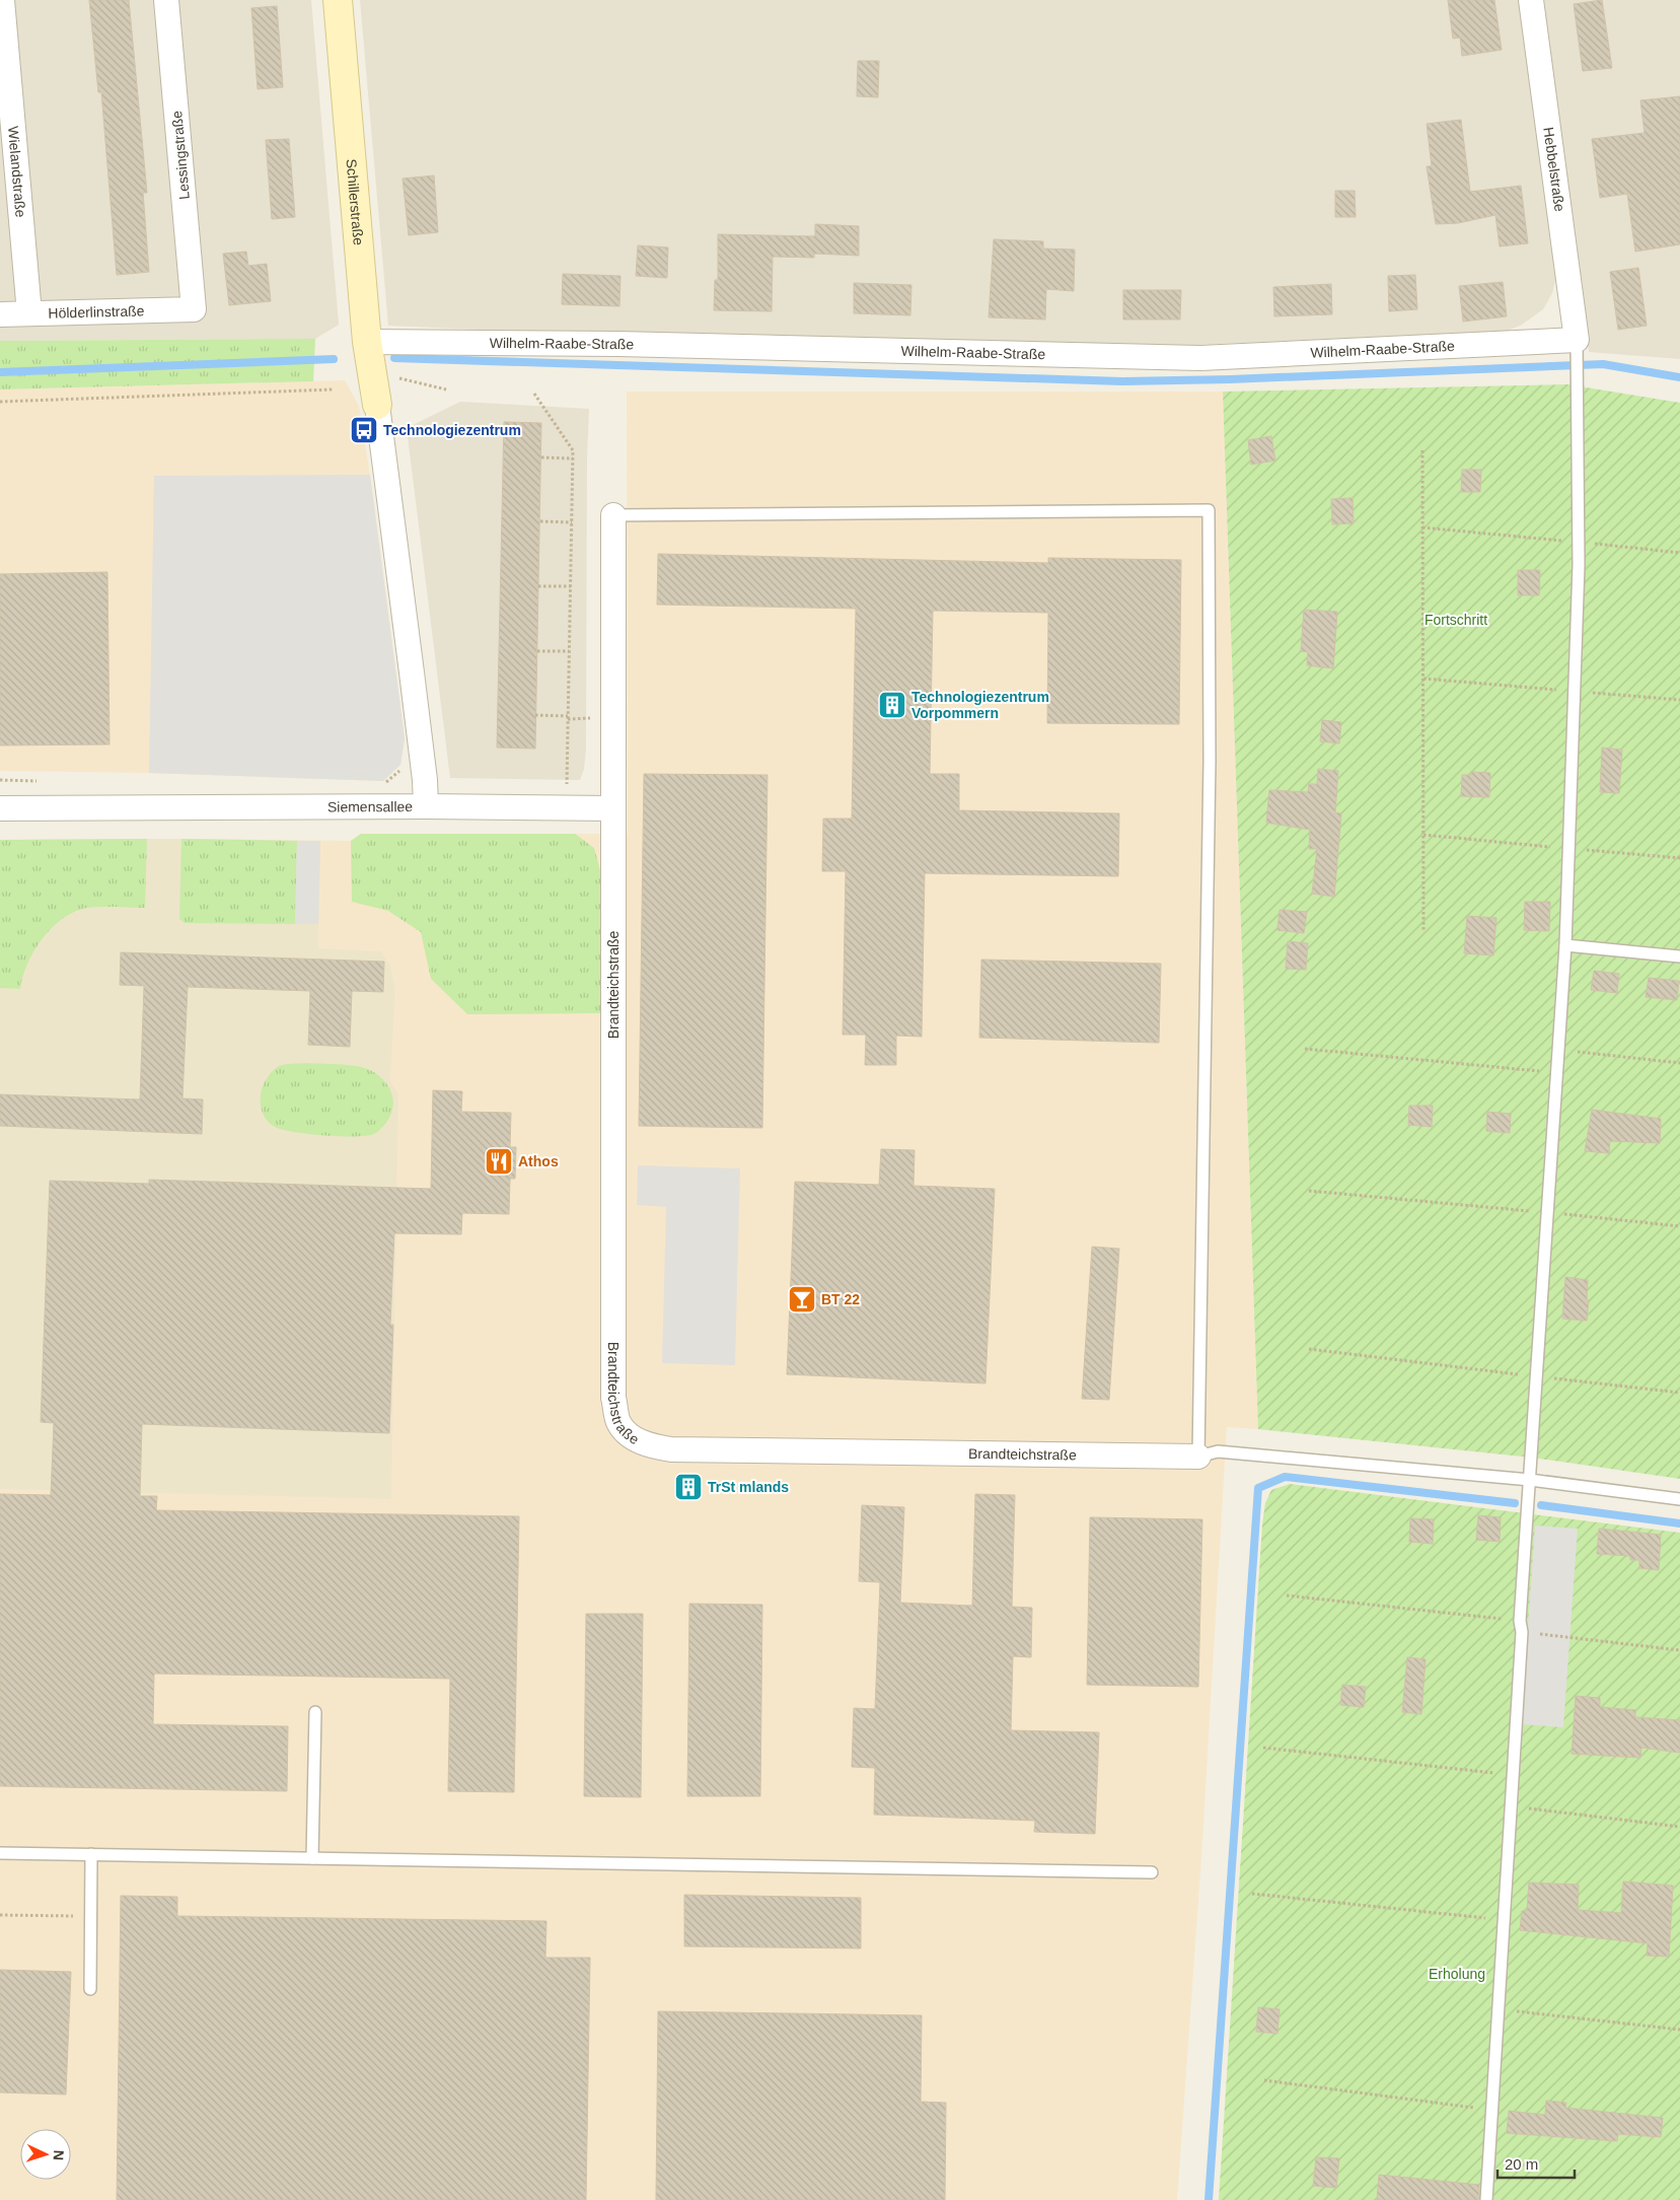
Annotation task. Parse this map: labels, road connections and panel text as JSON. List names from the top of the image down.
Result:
{
  "streets": {
    "street": [
      "Lessingstraße",
      "Hebbelstraße",
      "Wielandstraße",
      "Schillerstraße",
      "Hölderlinstraße",
      "Wilhelm-Raabe-Straße",
      "Siemensallee",
      "Brandteichstraße"
    ]
  },
  "crossings": [
    ["Lessingstraße", "Hölderlinstraße"],
    ["Hebbelstraße", "Wilhelm-Raabe-Straße"],
    ["Wielandstraße", "Hölderlinstraße"],
    ["Schillerstraße", "Wilhelm-Raabe-Straße"],
    ["Schillerstraße", "Siemensallee"]
  ],
  "parks": ["Fortschritt", "Erholung"],
  "places": {
    "bus stop": ["Technologiezentrum"],
    "building": ["Technologiezentrum Vorpommern", "TrSt mlands"],
    "restaurant": ["Athos"],
    "bar": ["BT 22"]
  },
  "scale_bar": "20 m",
  "north": "right"
}
